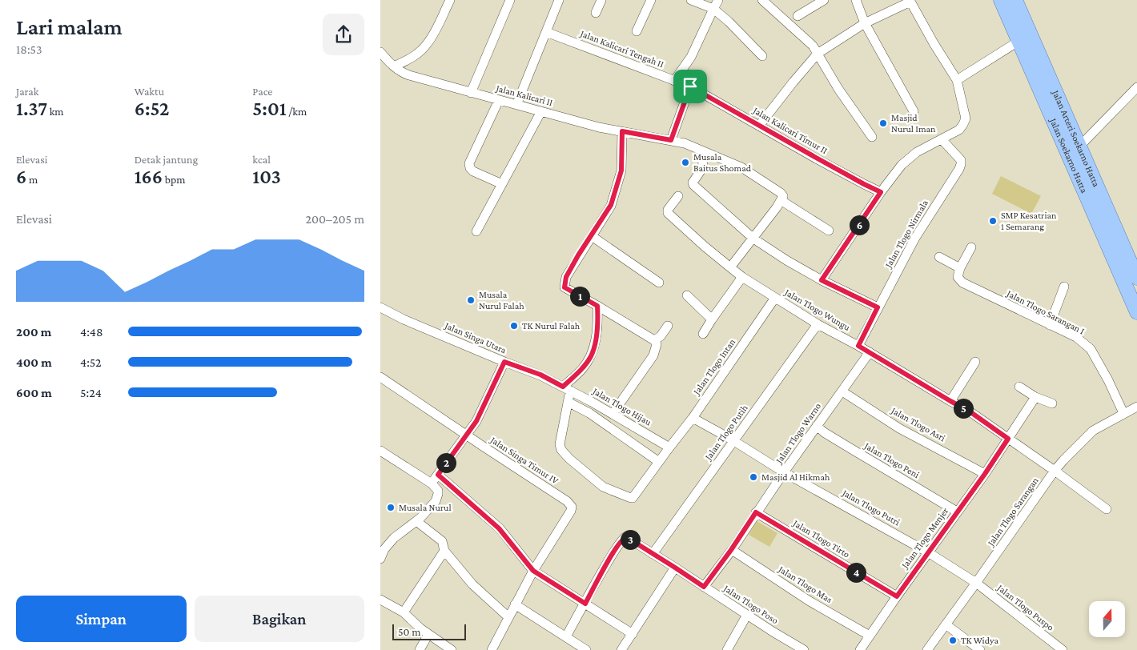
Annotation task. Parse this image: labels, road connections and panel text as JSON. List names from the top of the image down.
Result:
{
  "streets": {
    "main road": ["Jalan Arteri Soekarno Hatta", "Jalan Soekarno Hatta"],
    "street": [
      "Jalan Kalicari Tengah II",
      "Jalan Kalicari II",
      "Jalan Kalicari Timur II",
      "Jalan Tlogo Nirmala",
      "Jalan Tlogo Wungu",
      "Jalan Tlogo Sarangan I",
      "Jalan Singa Utara",
      "Jalan Tlogo Intan",
      "Jalan Tlogo Hijau",
      "Jalan Tlogo Asri",
      "Jalan Tlogo Putih",
      "Jalan Tlogo Warno",
      "Jalan Singa Timur IV",
      "Jalan Tlogo Peni",
      "Jalan Tlogo Putri",
      "Jalan Tlogo Sarangan",
      "Jalan Tlogo Menjer",
      "Jalan Tlogo Tirto",
      "Jalan Tlogo Mas",
      "Jalan Tlogo Poso",
      "Jalan Tlogo Puspo"
    ]
  },
  "crossings": [
    ["Jalan Kalicari Tengah II", "Jalan Kalicari Timur II"],
    ["Jalan Arteri Soekarno Hatta", "Jalan Soekarno Hatta"],
    ["Jalan Tlogo Nirmala", "Jalan Tlogo Wungu"],
    ["Jalan Tlogo Wungu", "Jalan Tlogo Intan"],
    ["Jalan Tlogo Wungu", "Jalan Tlogo Putih"],
    ["Jalan Tlogo Wungu", "Jalan Tlogo Warno"],
    ["Jalan Tlogo Wungu", "Jalan Tlogo Sarangan"],
    ["Jalan Tlogo Wungu", "Jalan Tlogo Menjer"],
    ["Jalan Tlogo Sarangan I", "Jalan Tlogo Sarangan"],
    ["Jalan Singa Utara", "Jalan Tlogo Hijau"],
    ["Jalan Tlogo Intan", "Jalan Tlogo Hijau"],
    ["Jalan Tlogo Intan", "Jalan Tlogo Putri"],
    ["Jalan Tlogo Asri", "Jalan Tlogo Warno"],
    ["Jalan Tlogo Asri", "Jalan Tlogo Menjer"],
    ["Jalan Tlogo Putih", "Jalan Tlogo Putri"],
    ["Jalan Tlogo Putih", "Jalan Tlogo Poso"],
    ["Jalan Tlogo Warno", "Jalan Tlogo Peni"],
    ["Jalan Tlogo Warno", "Jalan Tlogo Putri"],
    ["Jalan Tlogo Warno", "Jalan Tlogo Tirto"],
    ["Jalan Tlogo Warno", "Jalan Tlogo Mas"],
    ["Jalan Tlogo Warno", "Jalan Tlogo Poso"],
    ["Jalan Tlogo Peni", "Jalan Tlogo Menjer"],
    ["Jalan Tlogo Putri", "Jalan Tlogo Sarangan"],
    ["Jalan Tlogo Putri", "Jalan Tlogo Menjer"],
    ["Jalan Tlogo Putri", "Jalan Tlogo Puspo"],
    ["Jalan Tlogo Sarangan", "Jalan Tlogo Puspo"],
    ["Jalan Tlogo Menjer", "Jalan Tlogo Tirto"],
    ["Jalan Tlogo Menjer", "Jalan Tlogo Mas"]
  ],
  "places": [
    "Masjid Nurul Iman",
    "Musala Baitus Shomad",
    "SMP Kesatrian 1 Semarang",
    "Musala Nurul Falah",
    "TK Nurul Falah",
    "Masjid Al Hikmah",
    "Musala Nurul",
    "TK Widya"
  ],
  "scale_bar": "50 m",
  "north": "top",
  "page": {
    "heading": ["Lari malam", "18:53"],
    "stats": [
      ["Jarak", "1.37 km"],
      ["Waktu", "6:52"],
      ["Pace", "5:01 /km"],
      ["Elevasi", "6 m"],
      ["Detak jantung", "166 bpm"],
      ["kcal", "103"]
    ],
    "chart": ["Elevasi", "200–205 m"],
    "pins": [
      "6",
      "1",
      "5",
      "2",
      "3",
      "4"
    ],
    "list": [
      {
        "name": "200 m",
        "note": "4:48"
      },
      {
        "name": "400 m",
        "note": "4:52"
      },
      {
        "name": "600 m",
        "note": "5:24"
      }
    ],
    "buttons": ["Simpan", "Bagikan"],
    "scale": "50 m"
  }
}
